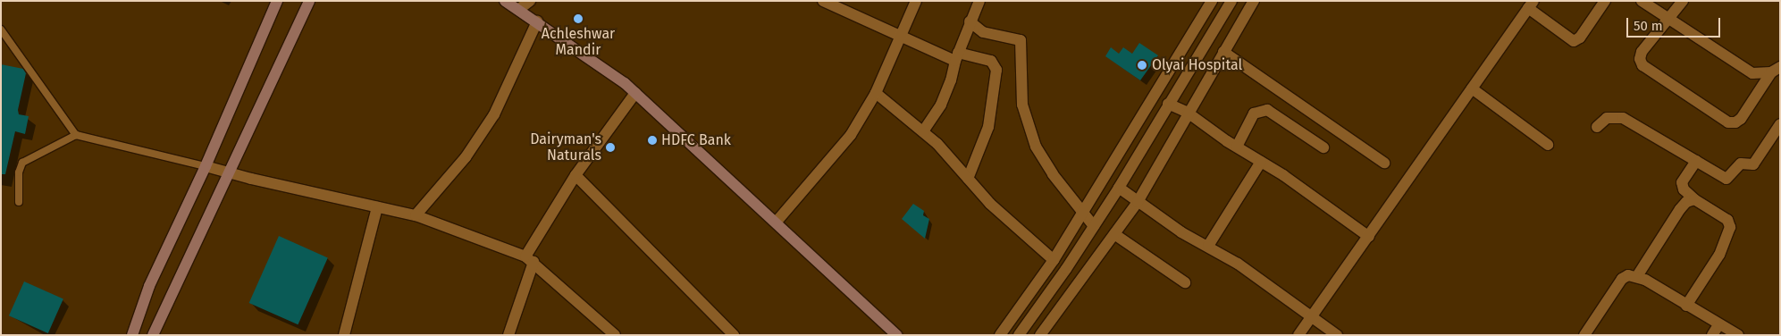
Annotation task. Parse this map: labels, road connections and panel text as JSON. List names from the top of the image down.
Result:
{
  "places": [
    "Achleshwar Mandir",
    "Olyai Hospital",
    "HDFC Bank",
    "Dairyman's Naturals"
  ],
  "scale_bar": "50 m"
}
